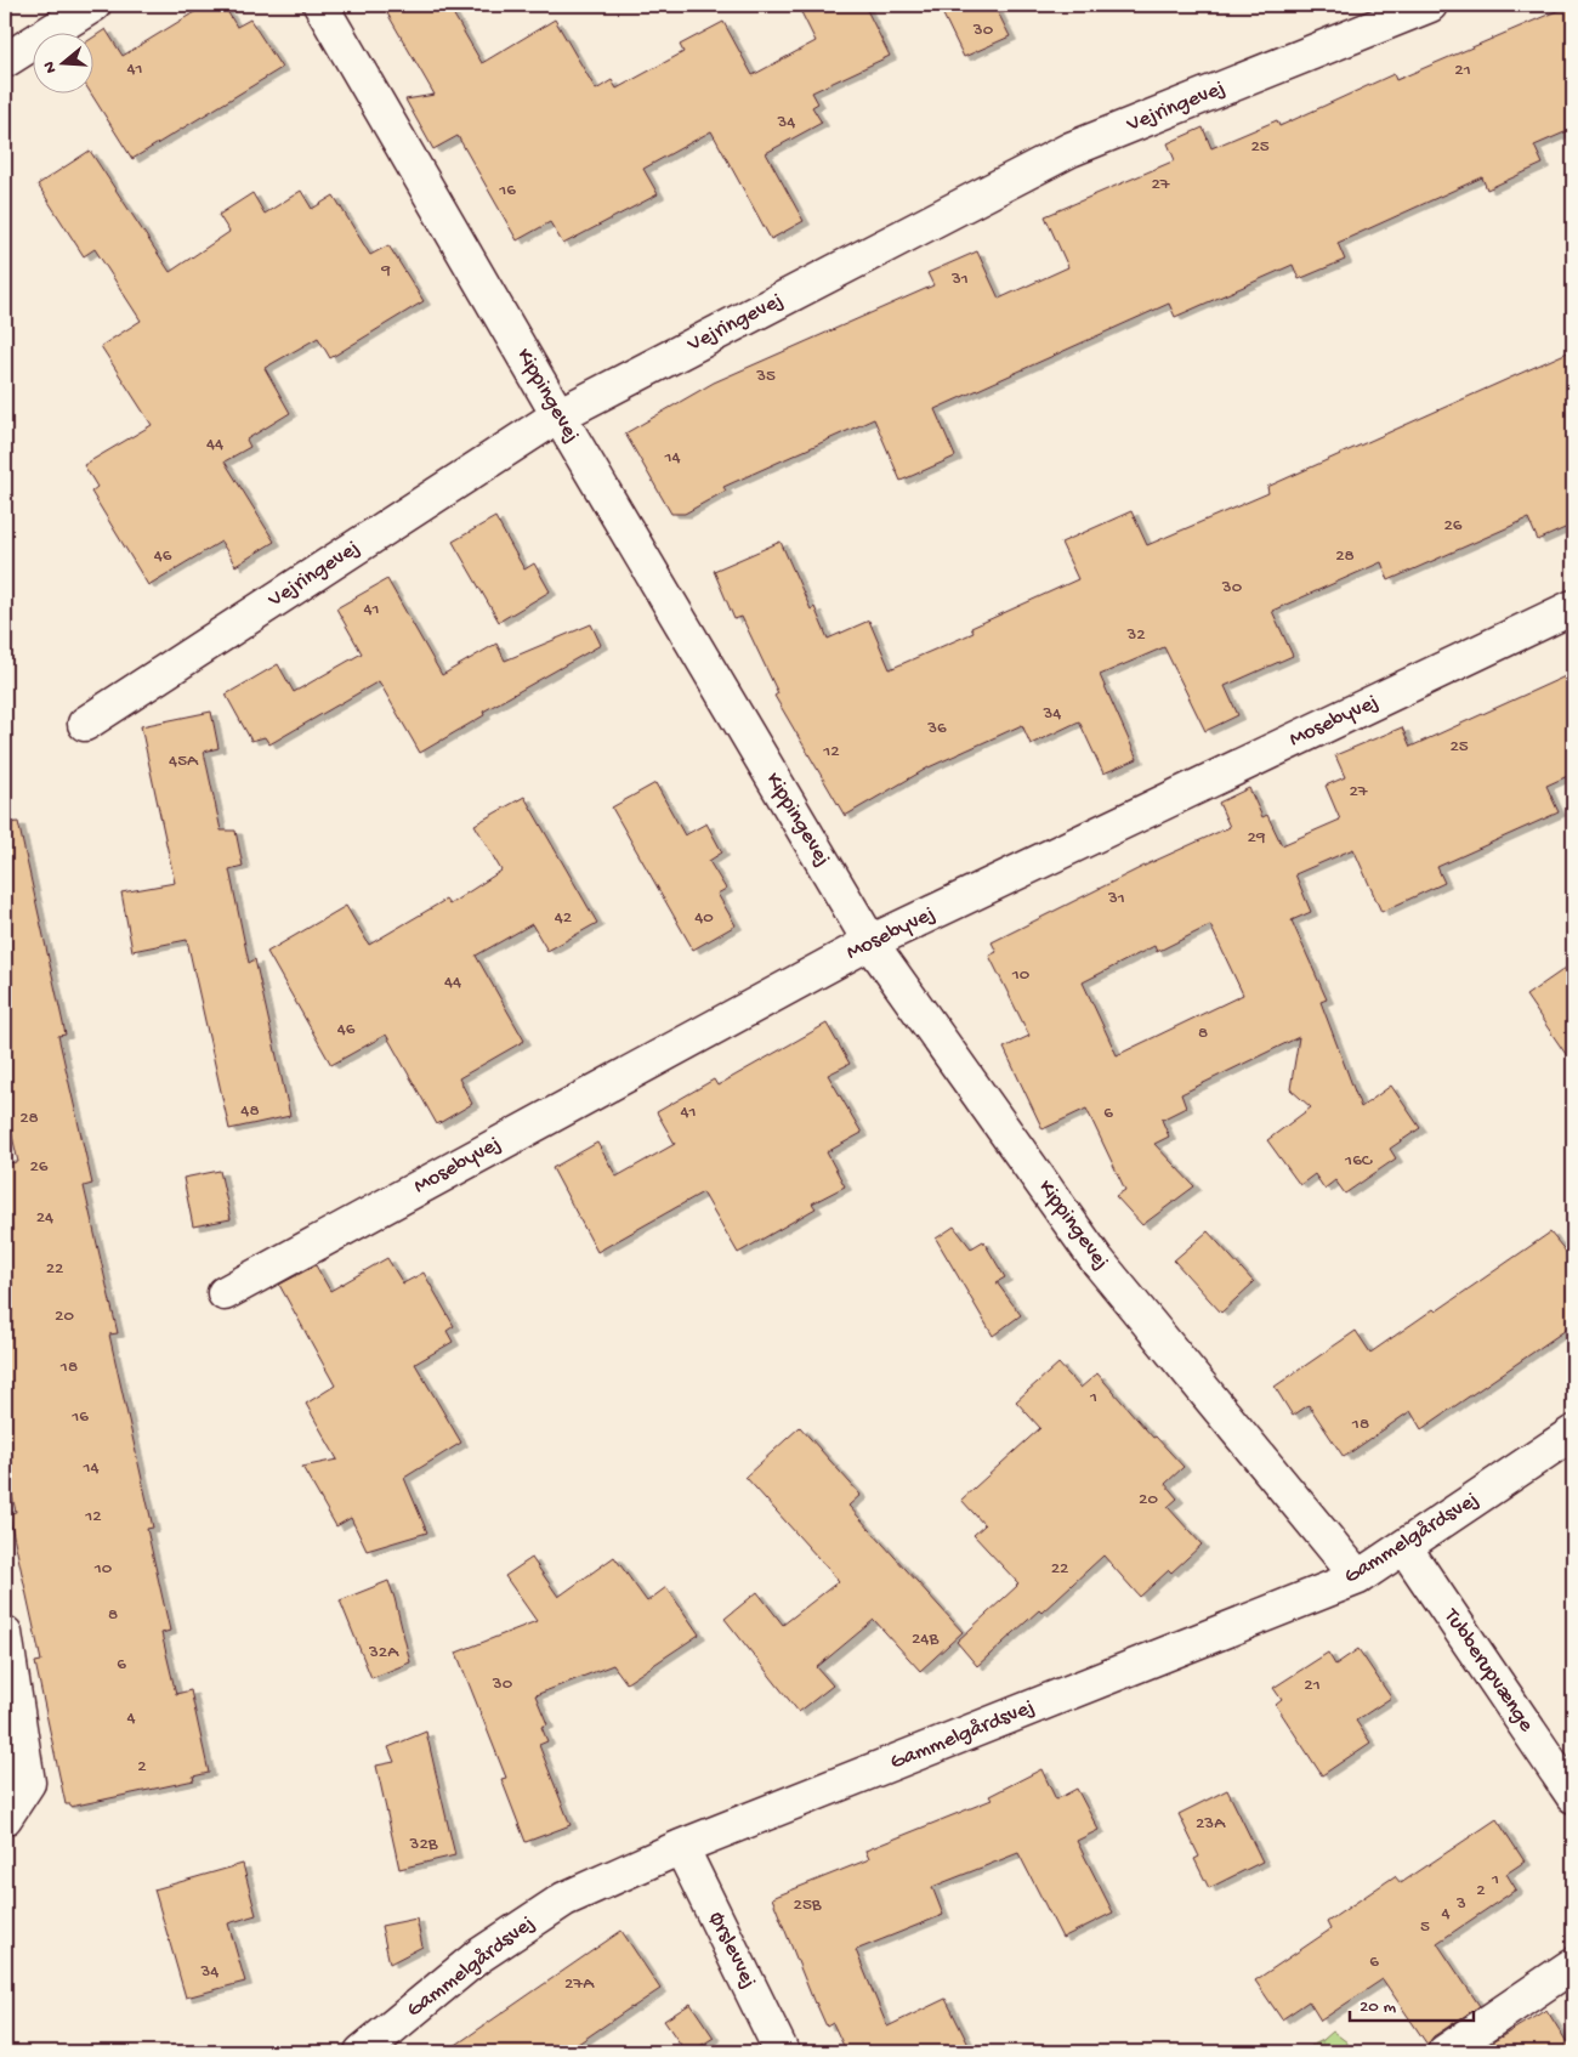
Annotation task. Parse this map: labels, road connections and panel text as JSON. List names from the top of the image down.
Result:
{
  "streets": {
    "street": [
      "Vejringevej",
      "Kippingevej",
      "Mosebyvej",
      "Gammelgårdsvej",
      "Tubberupvænge",
      "Ørslevvej"
    ]
  },
  "crossings": [
    ["Vejringevej", "Kippingevej"],
    ["Kippingevej", "Mosebyvej"],
    ["Kippingevej", "Gammelgårdsvej"],
    ["Gammelgårdsvej", "Tubberupvænge"],
    ["Gammelgårdsvej", "Ørslevvej"]
  ],
  "house_numbers": [
    "30",
    "41",
    "21",
    "34",
    "25",
    "27",
    "16",
    "9",
    "31",
    "35",
    "44",
    "14",
    "26",
    "46",
    "28",
    "30",
    "41",
    "32",
    "34",
    "36",
    "25",
    "12",
    "45A",
    "27",
    "29",
    "31",
    "42",
    "40",
    "10",
    "44",
    "46",
    "8",
    "48",
    "41",
    "6",
    "28",
    "16C",
    "26",
    "24",
    "22",
    "20",
    "18",
    "1",
    "16",
    "18",
    "14",
    "20",
    "12",
    "10",
    "22",
    "8",
    "24B",
    "32A",
    "6",
    "30",
    "21",
    "4",
    "2",
    "23A",
    "32B",
    "1",
    "2",
    "3",
    "25B",
    "4",
    "5",
    "6",
    "34",
    "27A"
  ],
  "scale_bar": "20 m",
  "north": "left"
}
